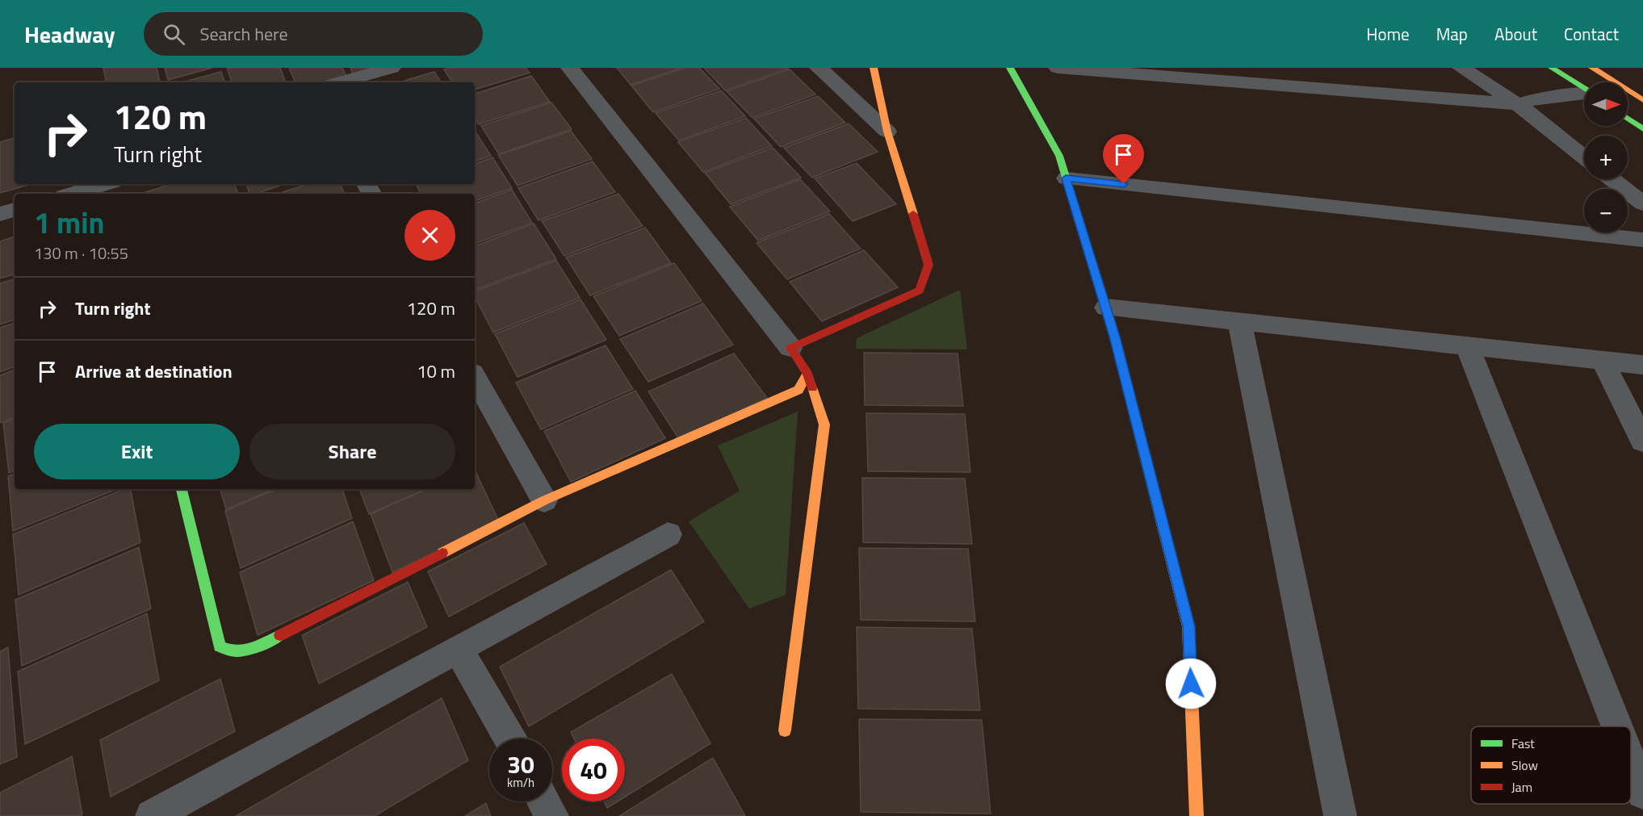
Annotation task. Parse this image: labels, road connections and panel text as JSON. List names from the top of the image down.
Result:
{
  "legend": ["Fast", "Slow", "Jam"],
  "north": "right",
  "page": {
    "header": "Headway",
    "search": "Search here",
    "nav": [
      "Home",
      "Map",
      "About",
      "Contact"
    ],
    "map_buttons": ["+", "−"],
    "turn": ["120 m", "Turn right"],
    "heading": ["1 min", "130 m · 10:55"],
    "list": [
      {
        "name": "Turn right",
        "value": "120 m"
      },
      {
        "name": "Arrive at destination",
        "value": "10 m"
      }
    ],
    "buttons": ["Exit", "Share"],
    "speed": "30 km/h",
    "limit": "40"
  }
}
